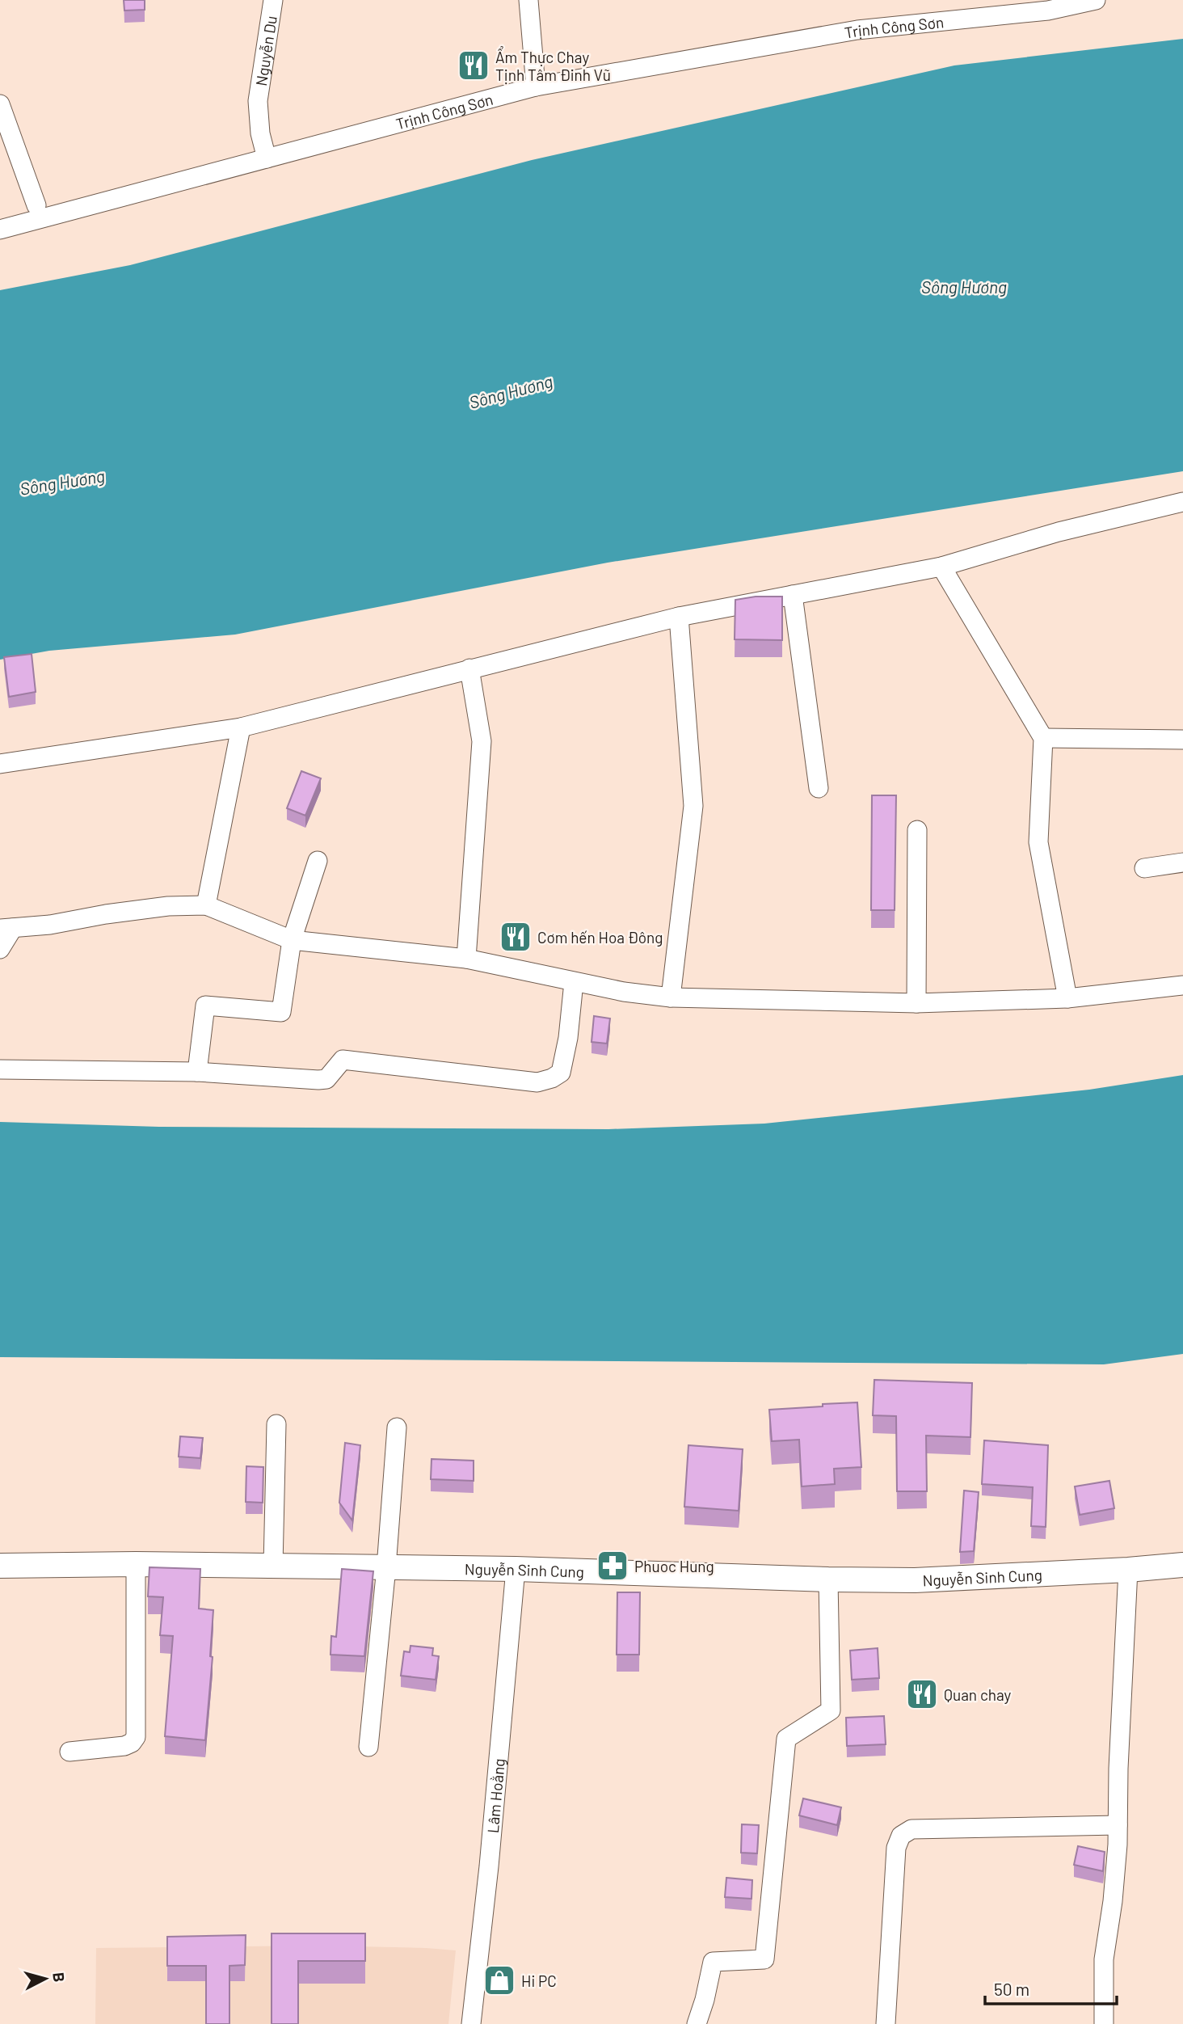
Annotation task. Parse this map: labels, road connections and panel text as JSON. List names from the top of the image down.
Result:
{
  "streets": {
    "main road": ["Nguyễn Sinh Cung"],
    "street": ["Trịnh Công Sơn", "Nguyễn Du", "Lâm Hoằng"]
  },
  "crossings": [
    ["Trịnh Công Sơn", "Nguyễn Du"],
    ["Nguyễn Sinh Cung", "Lâm Hoằng"]
  ],
  "water": ["Sông Hương"],
  "places": {
    "restaurant": ["Ẩm Thực Chay Tịnh Tâm Đinh Vũ", "Cơm hến Hoa Đông", "Quan chay"],
    "pharmacy": ["Phuoc Hung"],
    "shop": ["Hi PC"]
  },
  "scale_bar": "50 m",
  "north": "right"
}
